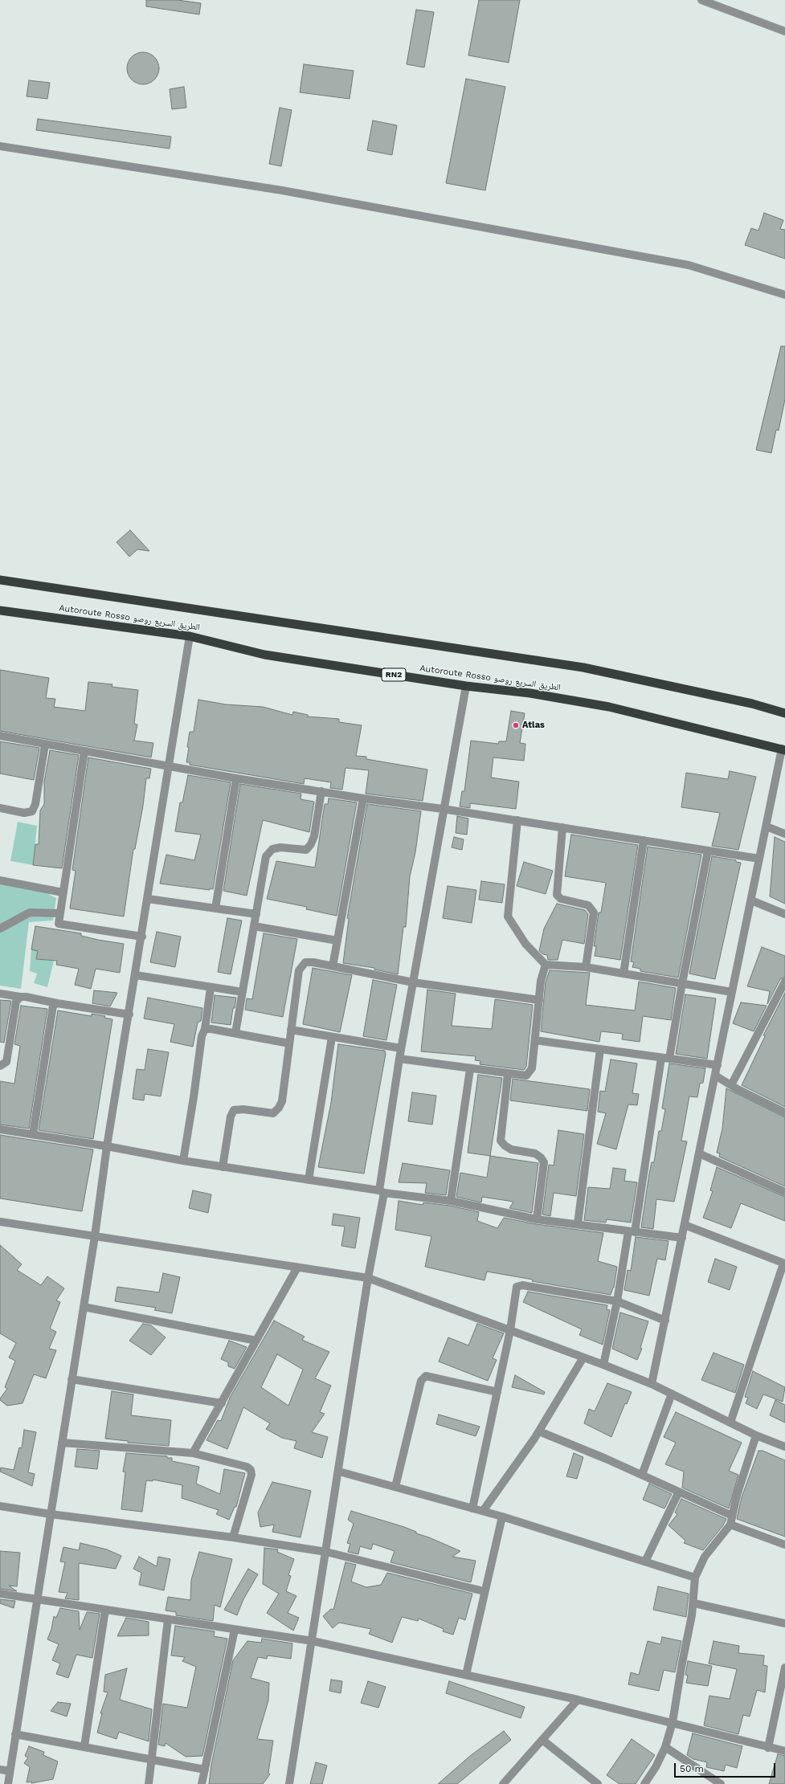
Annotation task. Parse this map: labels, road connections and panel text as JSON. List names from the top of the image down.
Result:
{
  "streets": {
    "highway": ["Autoroute Rosso الطريق السريع روصو", "RN2"]
  },
  "places": ["Atlas"],
  "scale_bar": "50 m"
}
